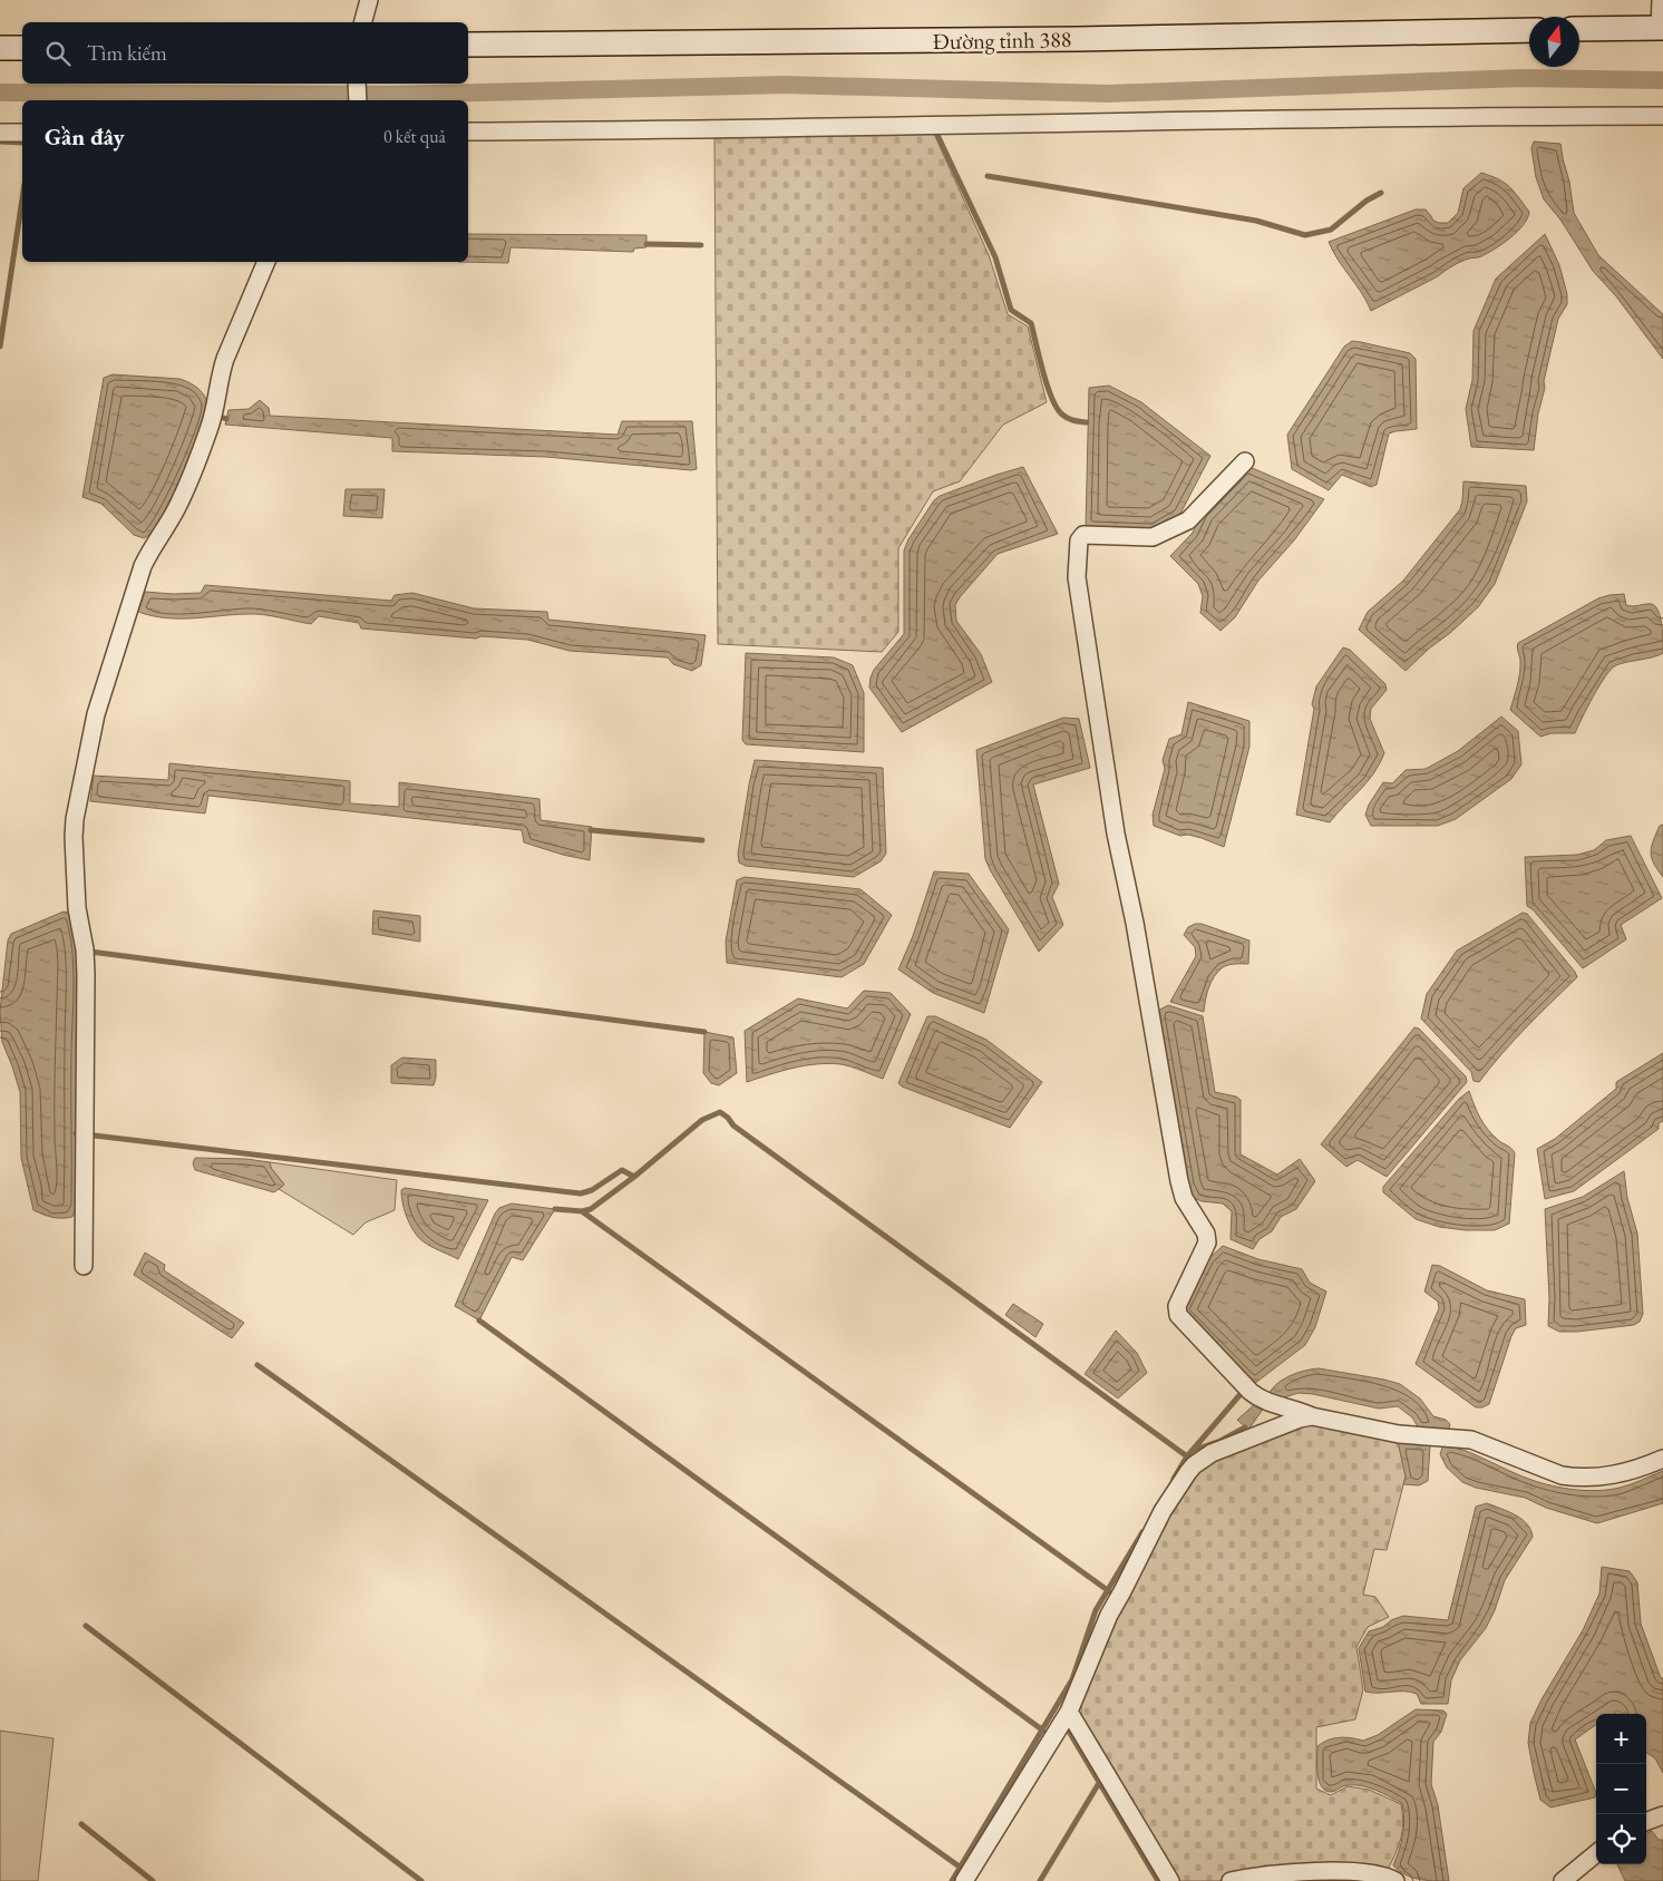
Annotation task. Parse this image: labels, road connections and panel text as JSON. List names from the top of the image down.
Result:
{
  "streets": {
    "main road": ["Đường tỉnh 388"]
  },
  "north": "top",
  "page": {
    "search": "Tìm kiếm",
    "heading": ["Gần đây", "0 kết quả"],
    "map_buttons": ["+", "−"]
  }
}
